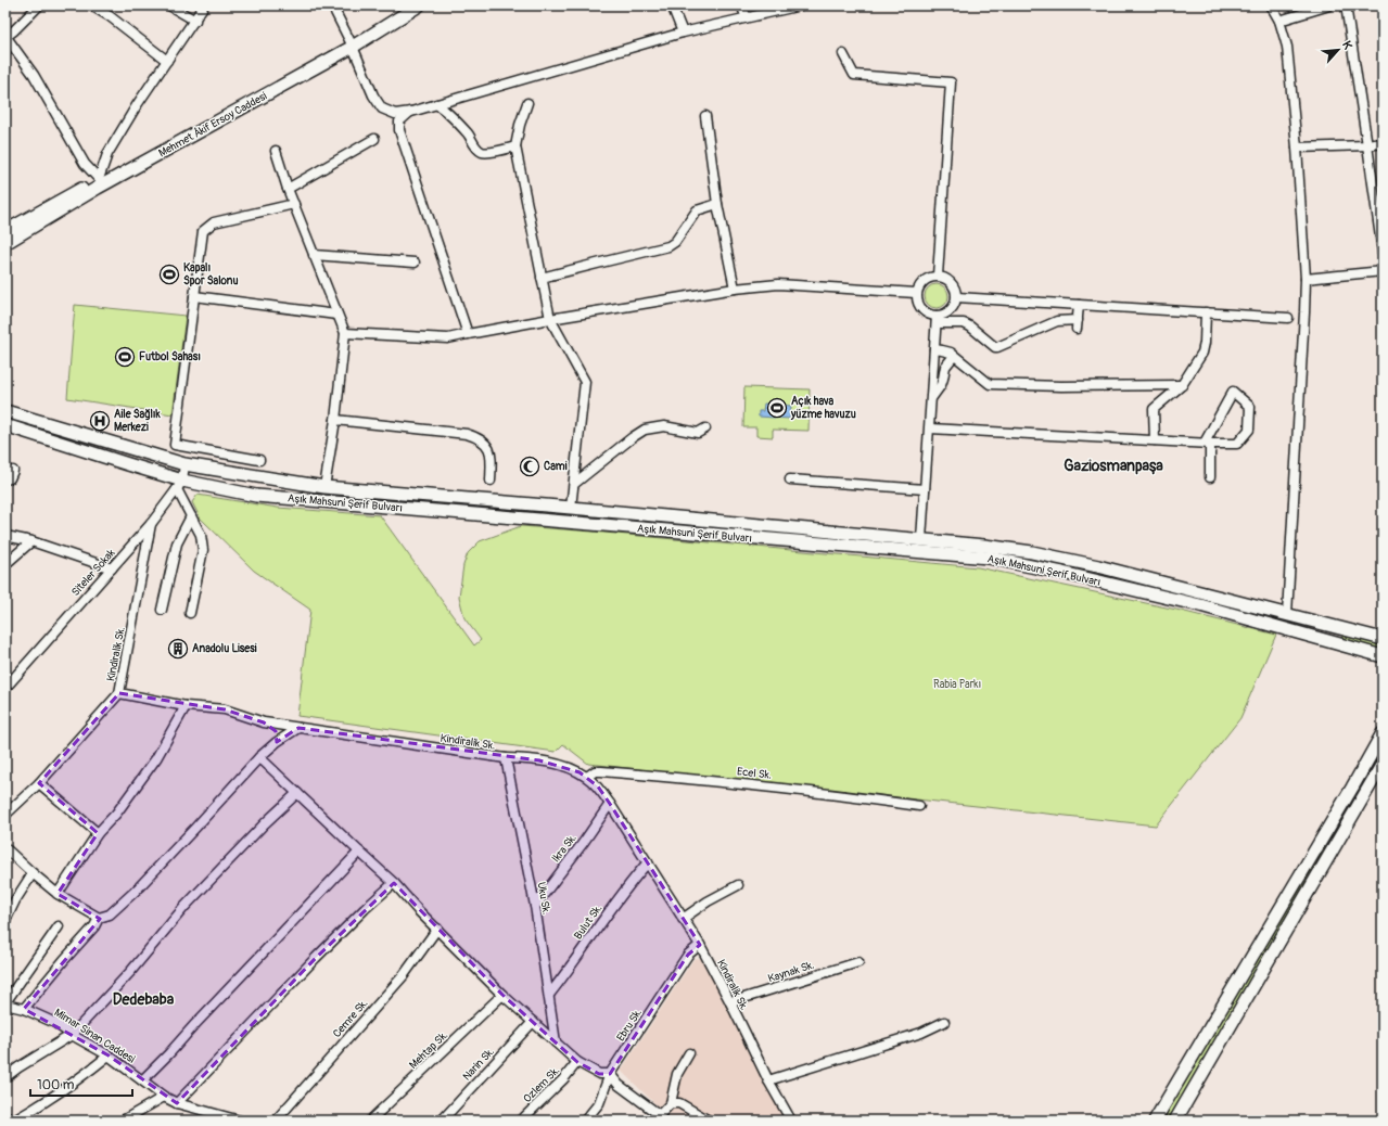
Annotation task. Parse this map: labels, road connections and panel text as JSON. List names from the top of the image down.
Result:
{
  "streets": {
    "main road": ["Mehmet Âkif Ersoy Caddesi", "Aşık Mahsuni Şerif Bulvarı"],
    "street": [
      "Siteler Sokak",
      "Kindiralik Sk.",
      "Ecel Sk.",
      "Ikra Sk.",
      "Uku Sk.",
      "Bulut Sk.",
      "Kaynak Sk.",
      "Cemre Sk.",
      "Ebru Sk.",
      "Mimar Sinan Caddesi",
      "Mehtap Sk.",
      "Narin Sk.",
      "Ozlem Sk."
    ]
  },
  "crossings": [
    ["Aşık Mahsuni Şerif Bulvarı", "Siteler Sokak"],
    ["Siteler Sokak", "Kindiralik Sk."],
    ["Kindiralik Sk.", "Ecel Sk."],
    ["Kindiralik Sk.", "Ikra Sk."],
    ["Kindiralik Sk.", "Uku Sk."],
    ["Kindiralik Sk.", "Bulut Sk."],
    ["Kindiralik Sk.", "Kaynak Sk."],
    ["Kindiralik Sk.", "Ebru Sk."],
    ["Ikra Sk.", "Uku Sk."],
    ["Uku Sk.", "Bulut Sk."]
  ],
  "districts": ["Gaziosmanpaşa", "Dedebaba"],
  "parks": ["Rabia Parkı"],
  "places": {
    "sports": ["Kapalı Spor Salonu", "Futbol Sahası", "Açık hava yüzme havuzu"],
    "hospital": ["Aile Sağlık Merkezi"],
    "mosque": ["Cami"],
    "building": ["Anadolu Lisesi"]
  },
  "scale_bar": "100 m",
  "north": "top right"
}
